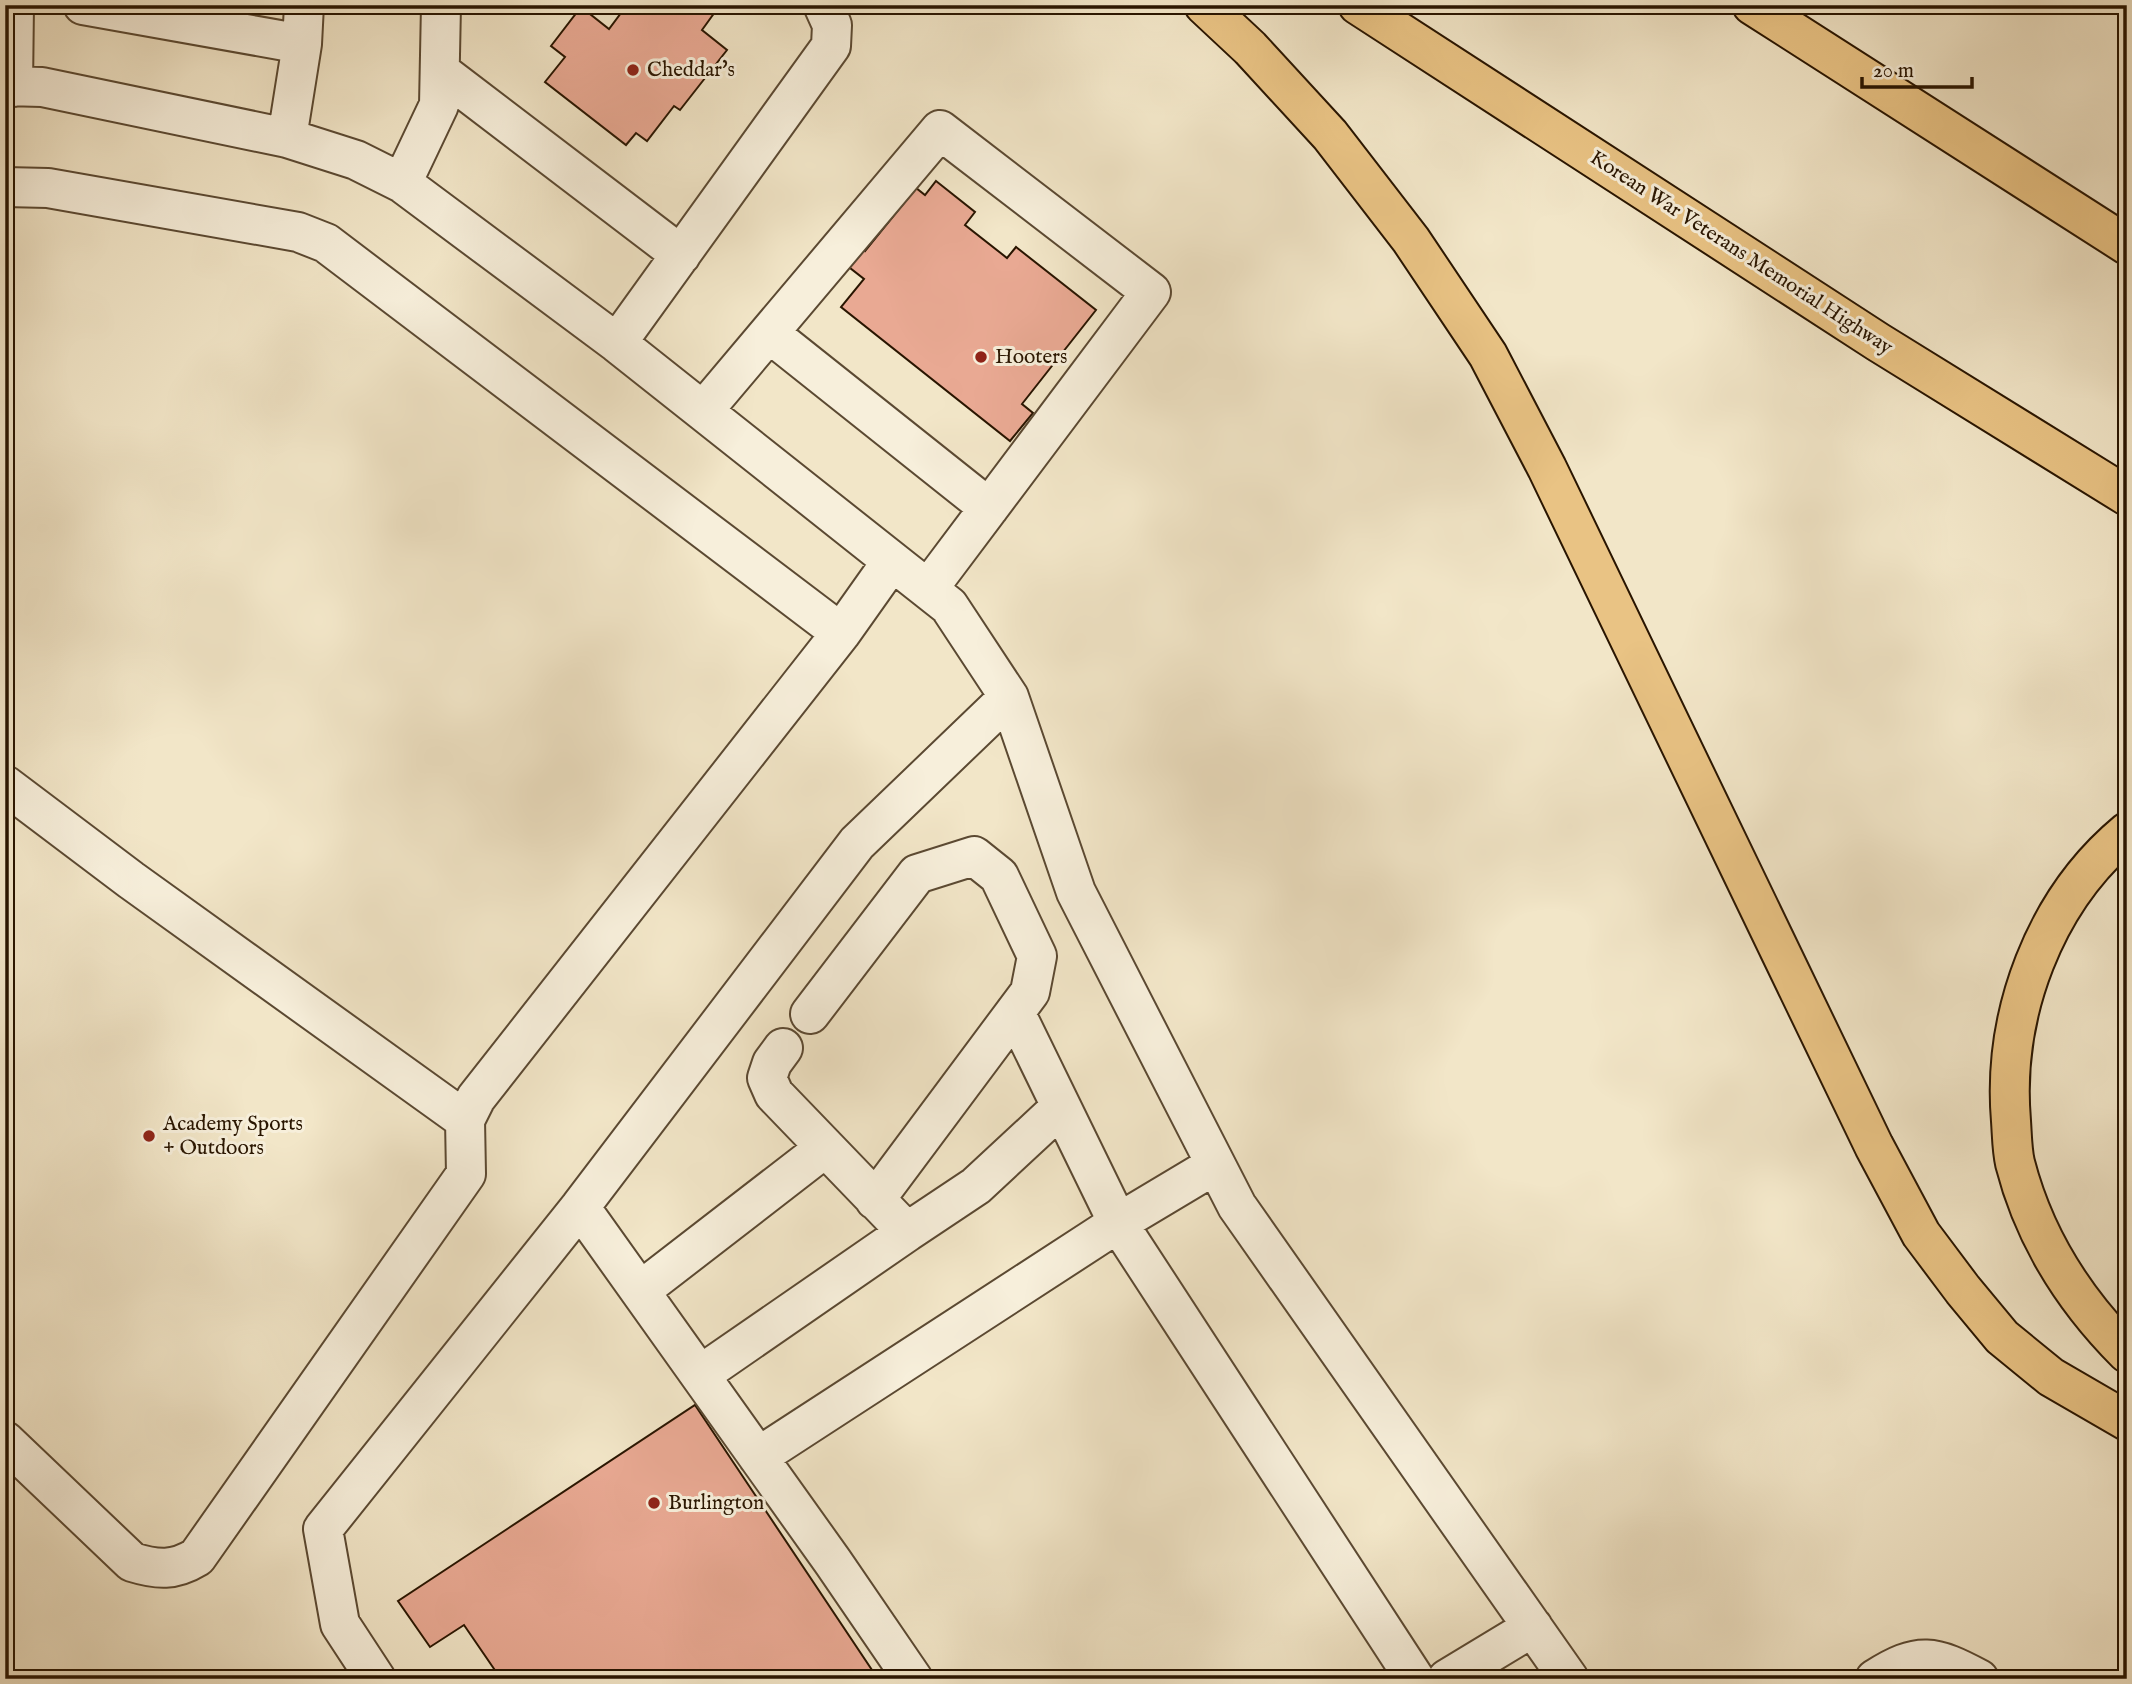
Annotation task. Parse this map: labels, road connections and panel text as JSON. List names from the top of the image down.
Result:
{
  "streets": {
    "highway": ["Korean War Veterans Memorial Highway"]
  },
  "places": [
    "Cheddar's",
    "Hooters",
    "Academy Sports + Outdoors",
    "Burlington"
  ],
  "scale_bar": "20 m"
}
